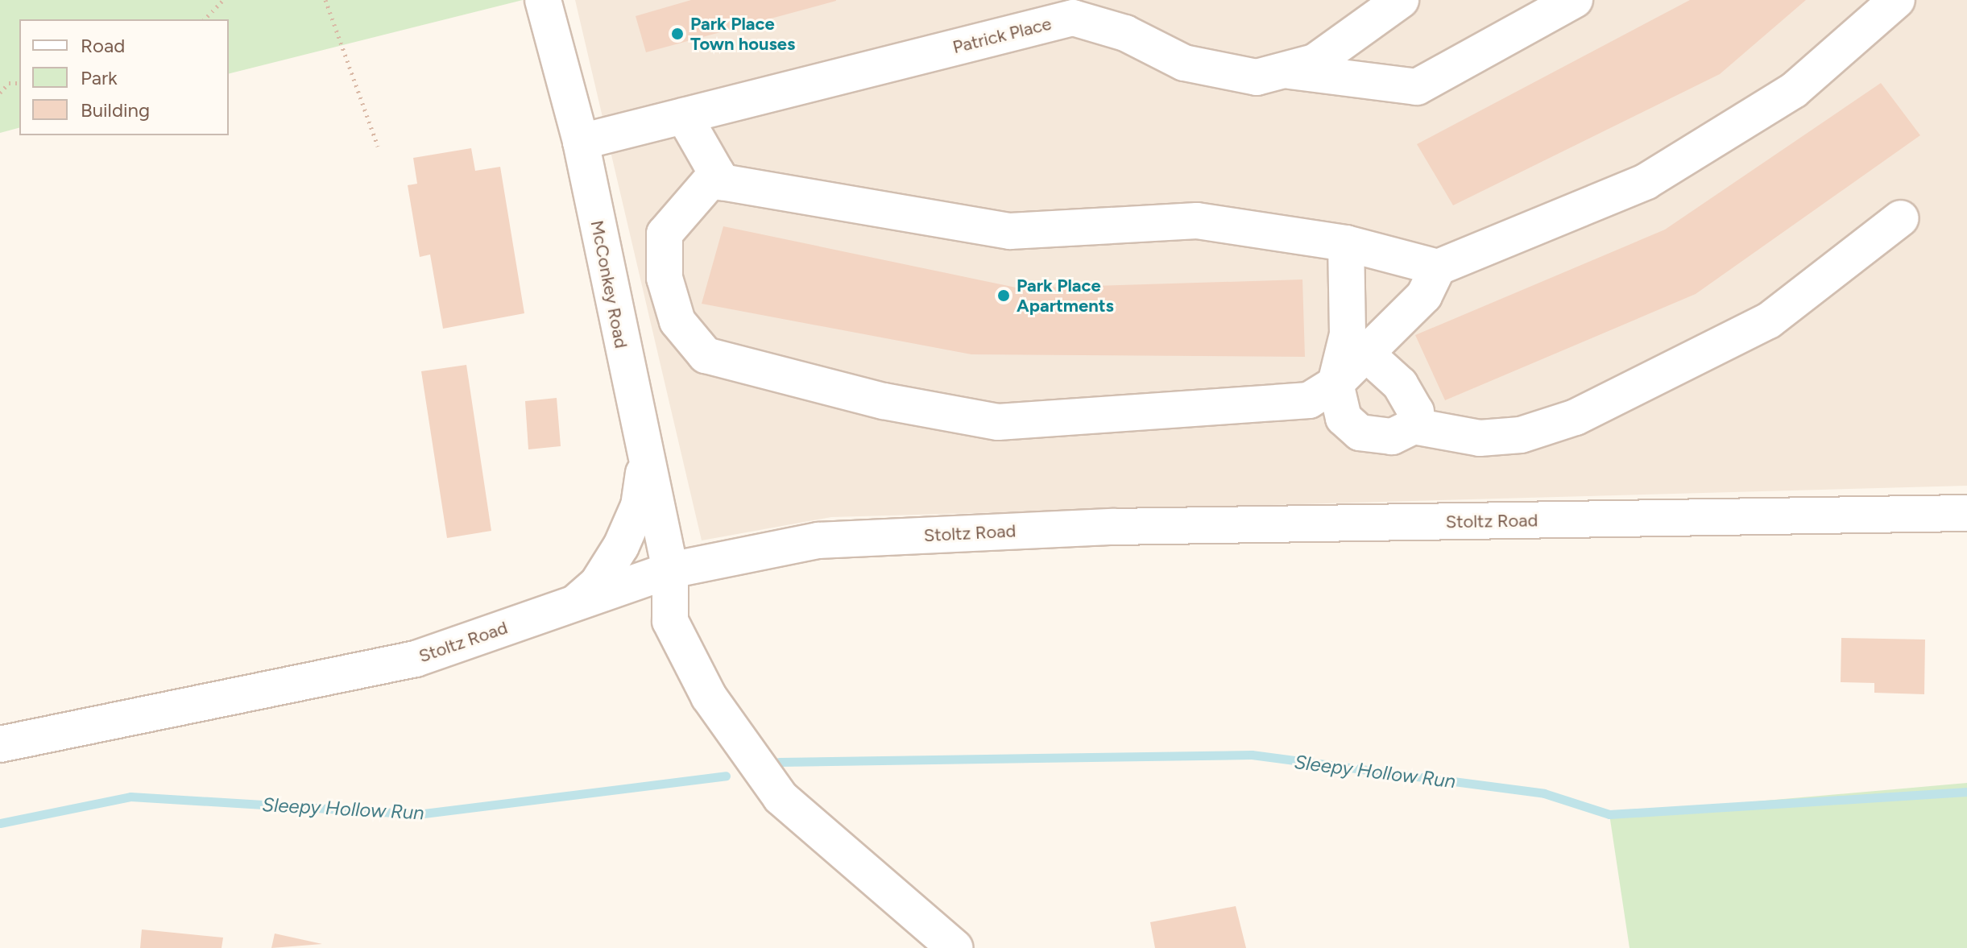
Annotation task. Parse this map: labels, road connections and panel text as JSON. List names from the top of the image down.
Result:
{
  "streets": {
    "street": ["Patrick Place", "McConkey Road", "Stoltz Road"]
  },
  "crossings": [
    ["Patrick Place", "McConkey Road"],
    ["McConkey Road", "Stoltz Road"]
  ],
  "water": ["Sleepy Hollow Run"],
  "places": ["Park Place Town houses", "Park Place Apartments"],
  "legend": ["Road", "Park", "Building"]
}
